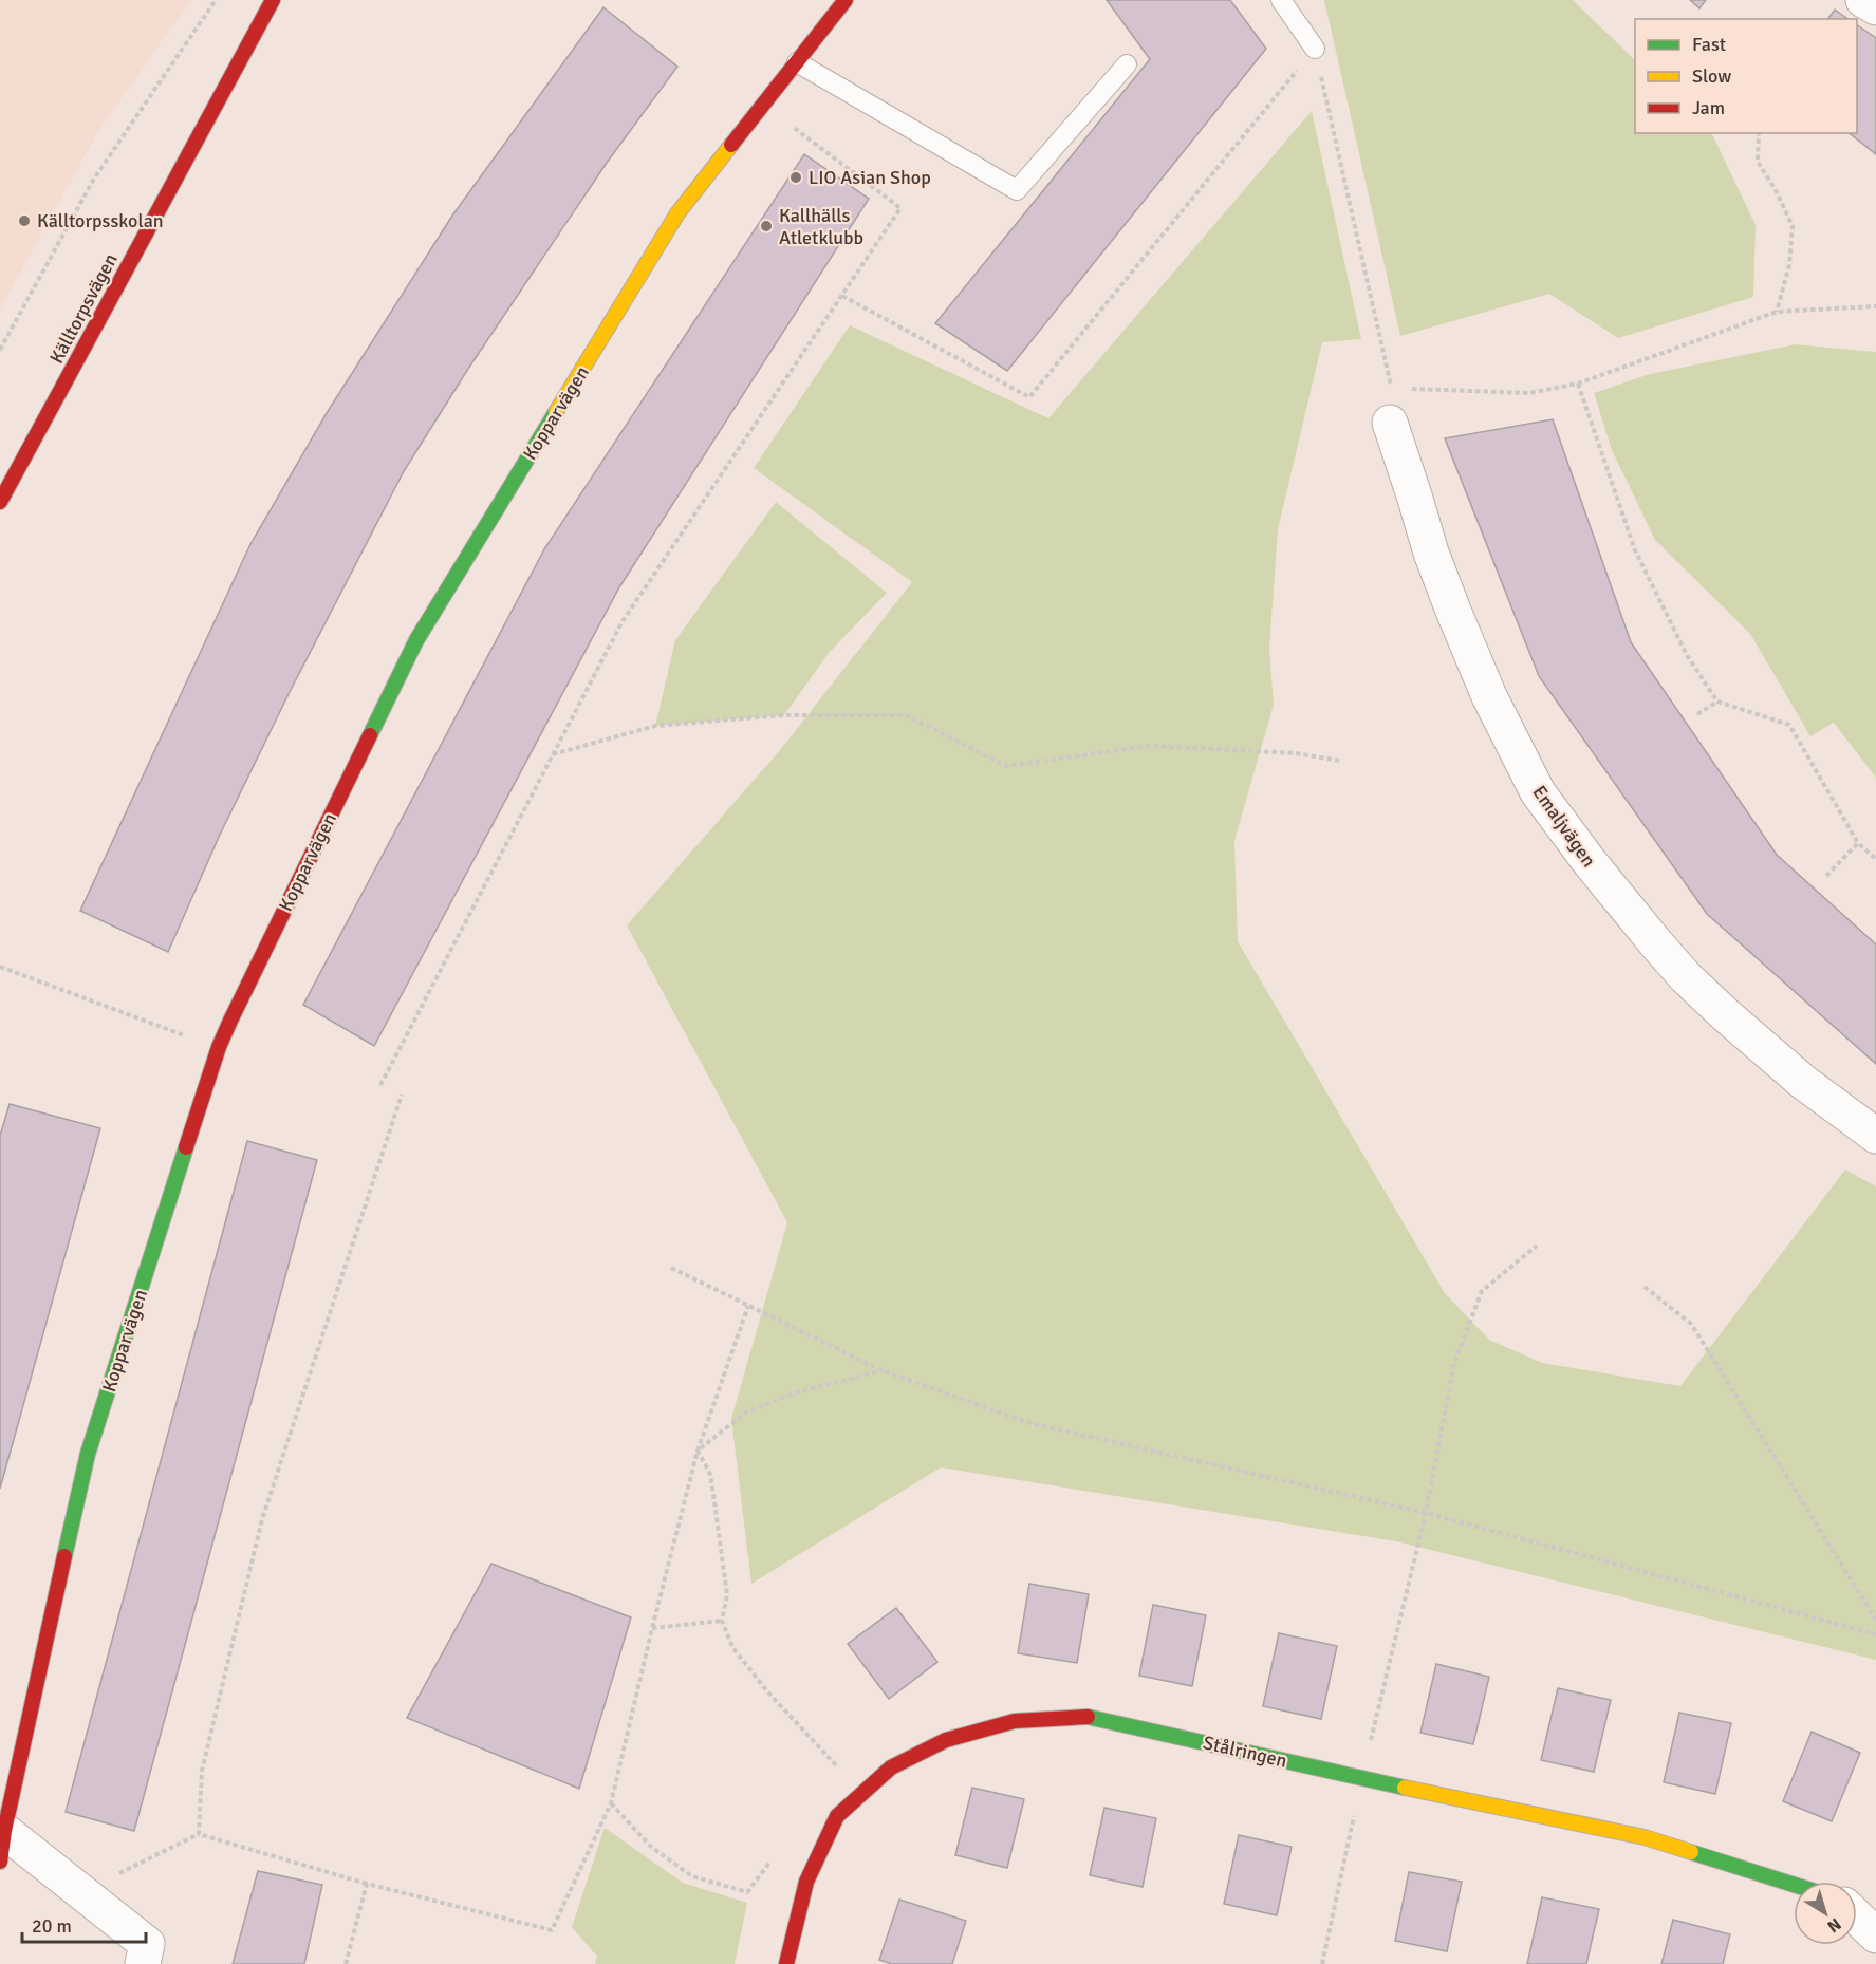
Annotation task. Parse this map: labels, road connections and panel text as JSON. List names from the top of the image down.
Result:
{
  "streets": {
    "street": [
      "Källtorpsvägen",
      "Kopparvägen",
      "Emaljvägen",
      "Stålringen"
    ]
  },
  "places": ["LIO Asian Shop", "Källtorpsskolan", "Kallhälls Atletklubb"],
  "legend": ["Fast", "Slow", "Jam"],
  "scale_bar": "20 m",
  "north": "bottom right"
}
